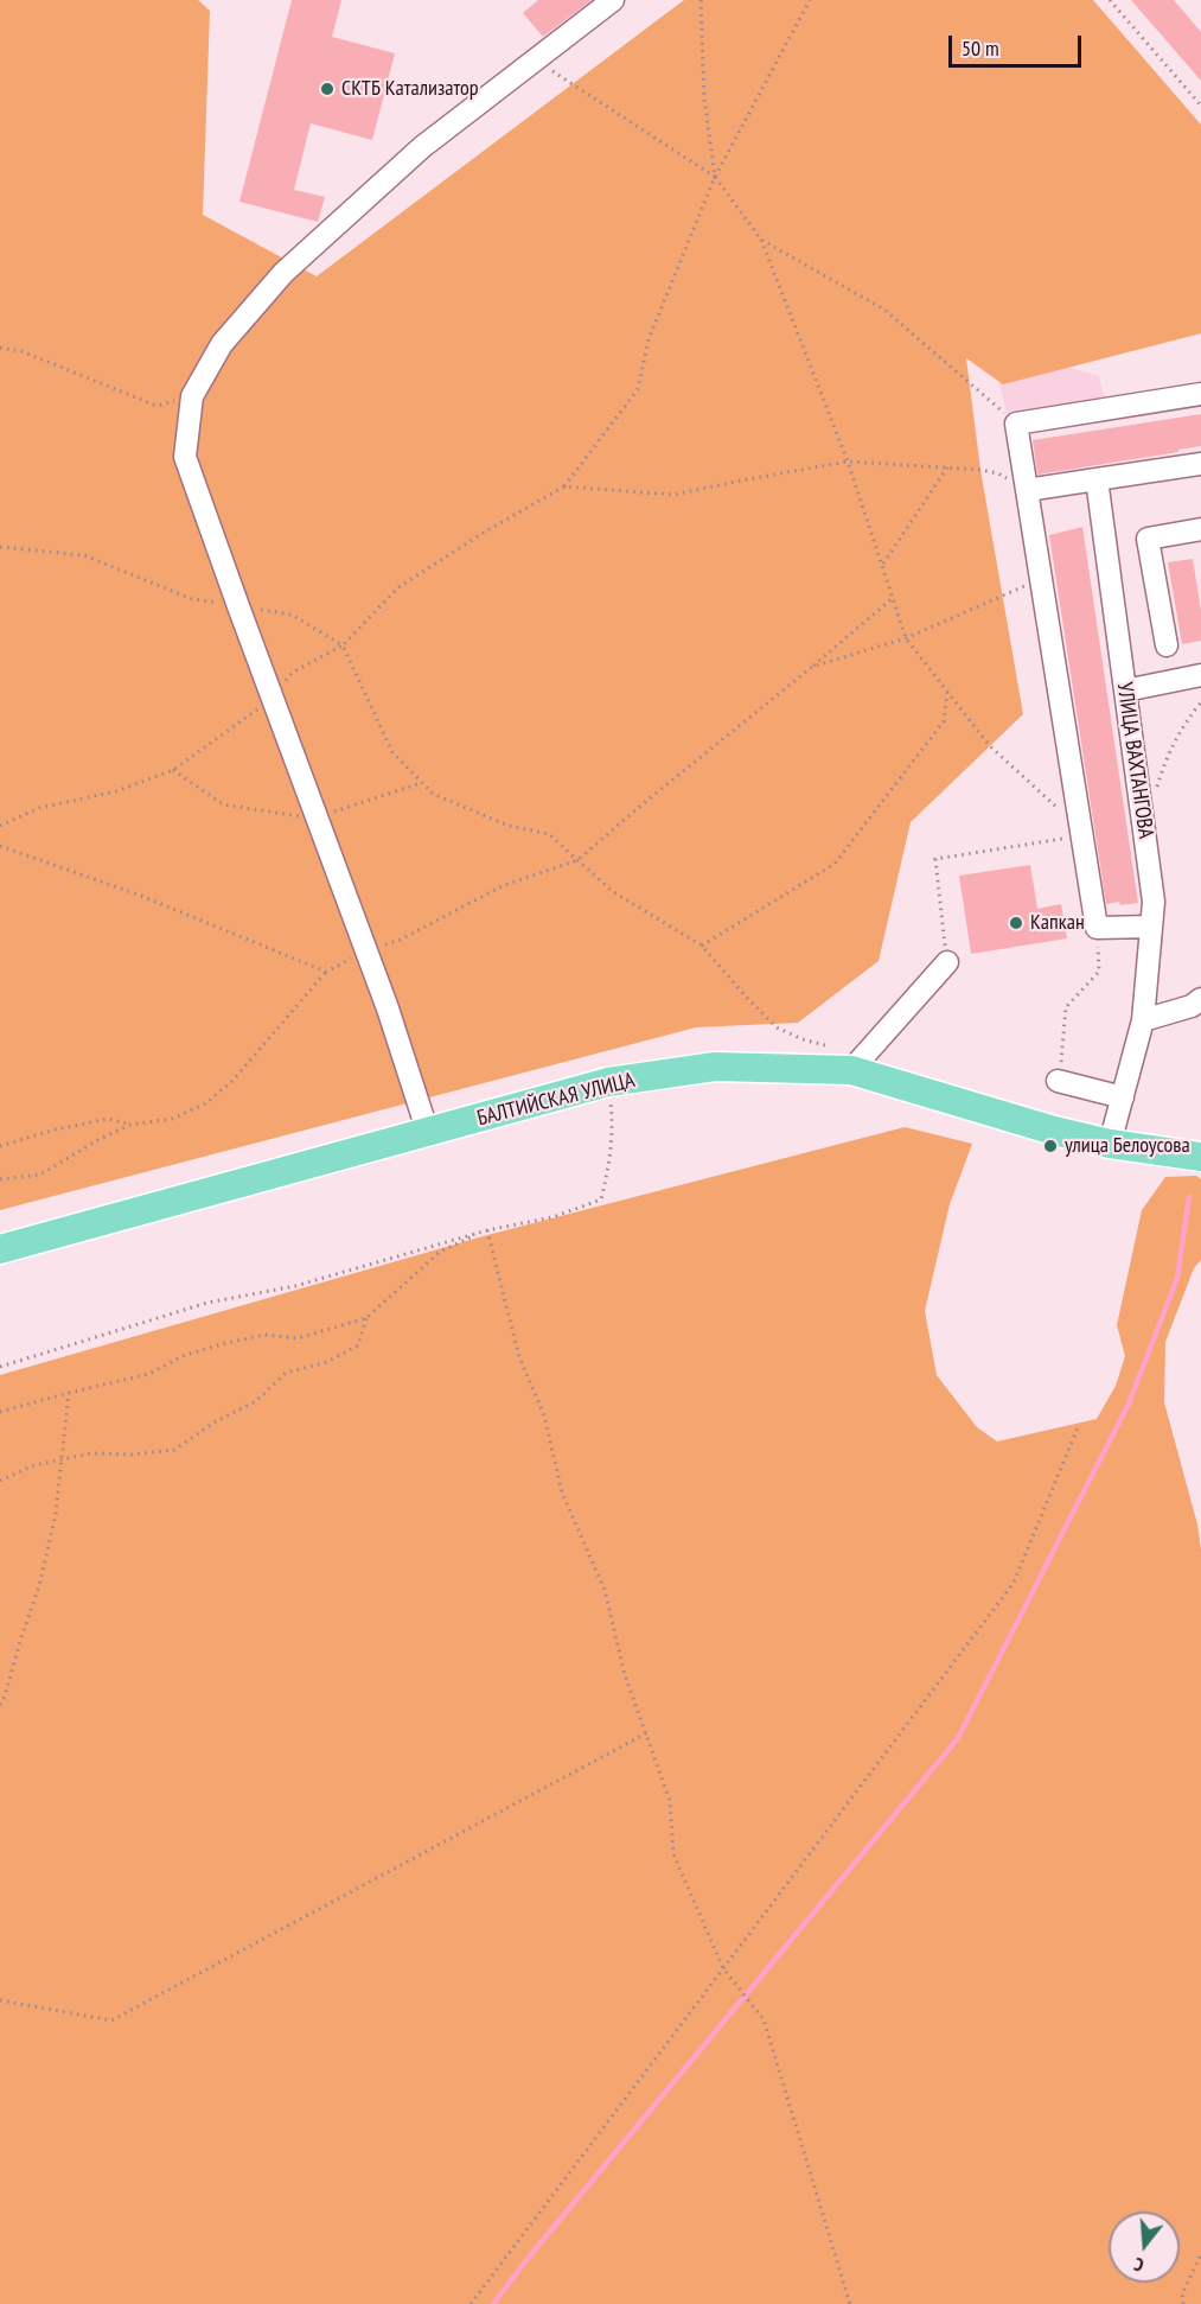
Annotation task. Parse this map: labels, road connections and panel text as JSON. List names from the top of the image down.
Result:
{
  "streets": {
    "main road": ["БАЛТИЙСКАЯ УЛИЦА"],
    "street": ["УЛИЦА ВАХТАНГОВА"]
  },
  "crossings": [
    ["УЛИЦА ВАХТАНГОВА", "БАЛТИЙСКАЯ УЛИЦА"]
  ],
  "places": ["СКТБ Катализатор", "Капкан", "улица Белоусова"],
  "scale_bar": "50 m",
  "north": "bottom"
}
